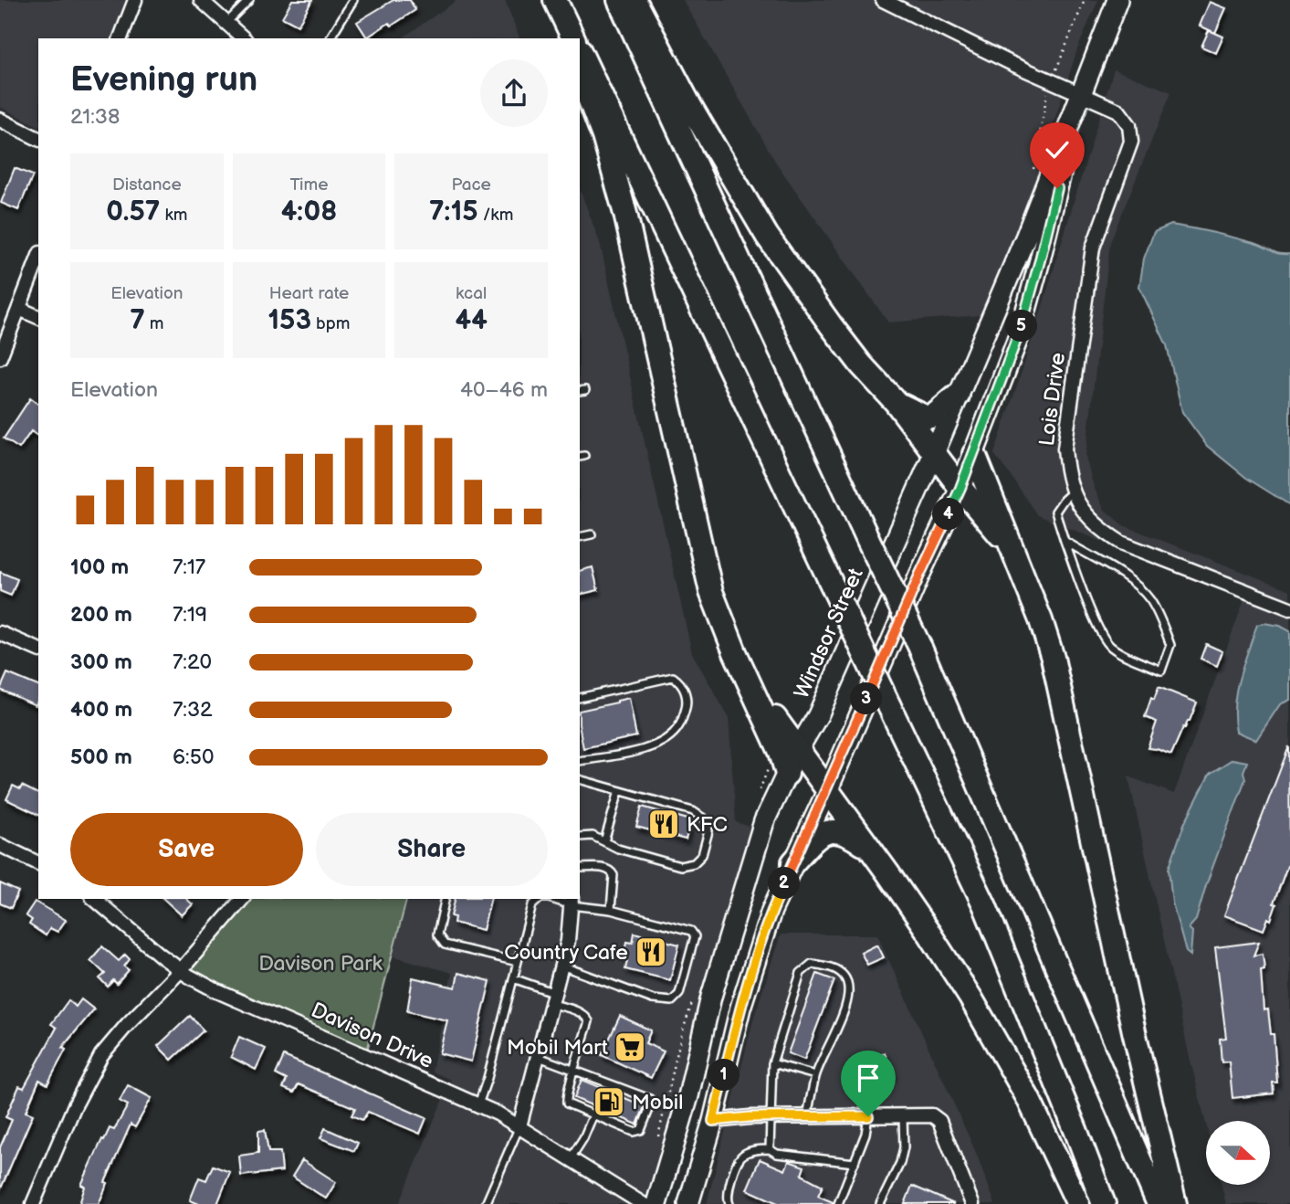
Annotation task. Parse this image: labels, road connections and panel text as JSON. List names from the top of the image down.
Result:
{
  "streets": {
    "main road": ["Windsor Street"],
    "street": ["Lois Drive", "Davison Drive"]
  },
  "crossings": [
    ["Lois Drive", "Windsor Street"]
  ],
  "parks": ["Davison Park"],
  "places": {
    "restaurant": ["KFC", "Country Cafe"],
    "supermarket": ["Mobil Mart"],
    "fuel station": ["Mobil"]
  },
  "north": "right",
  "page": {
    "heading": ["Evening run", "21:38"],
    "stats": [
      ["Distance", "0.57 km"],
      ["Time", "4:08"],
      ["Pace", "7:15 /km"],
      ["Elevation", "7 m"],
      ["Heart rate", "153 bpm"],
      ["kcal", "44"]
    ],
    "pins": [
      "5",
      "4",
      "3",
      "2",
      "1"
    ],
    "chart": ["Elevation", "40–46 m"],
    "list": [
      {
        "name": "100 m",
        "note": "7:17"
      },
      {
        "name": "200 m",
        "note": "7:19"
      },
      {
        "name": "300 m",
        "note": "7:20"
      },
      {
        "name": "400 m",
        "note": "7:32"
      },
      {
        "name": "500 m",
        "note": "6:50"
      }
    ],
    "buttons": ["Save", "Share"]
  }
}
